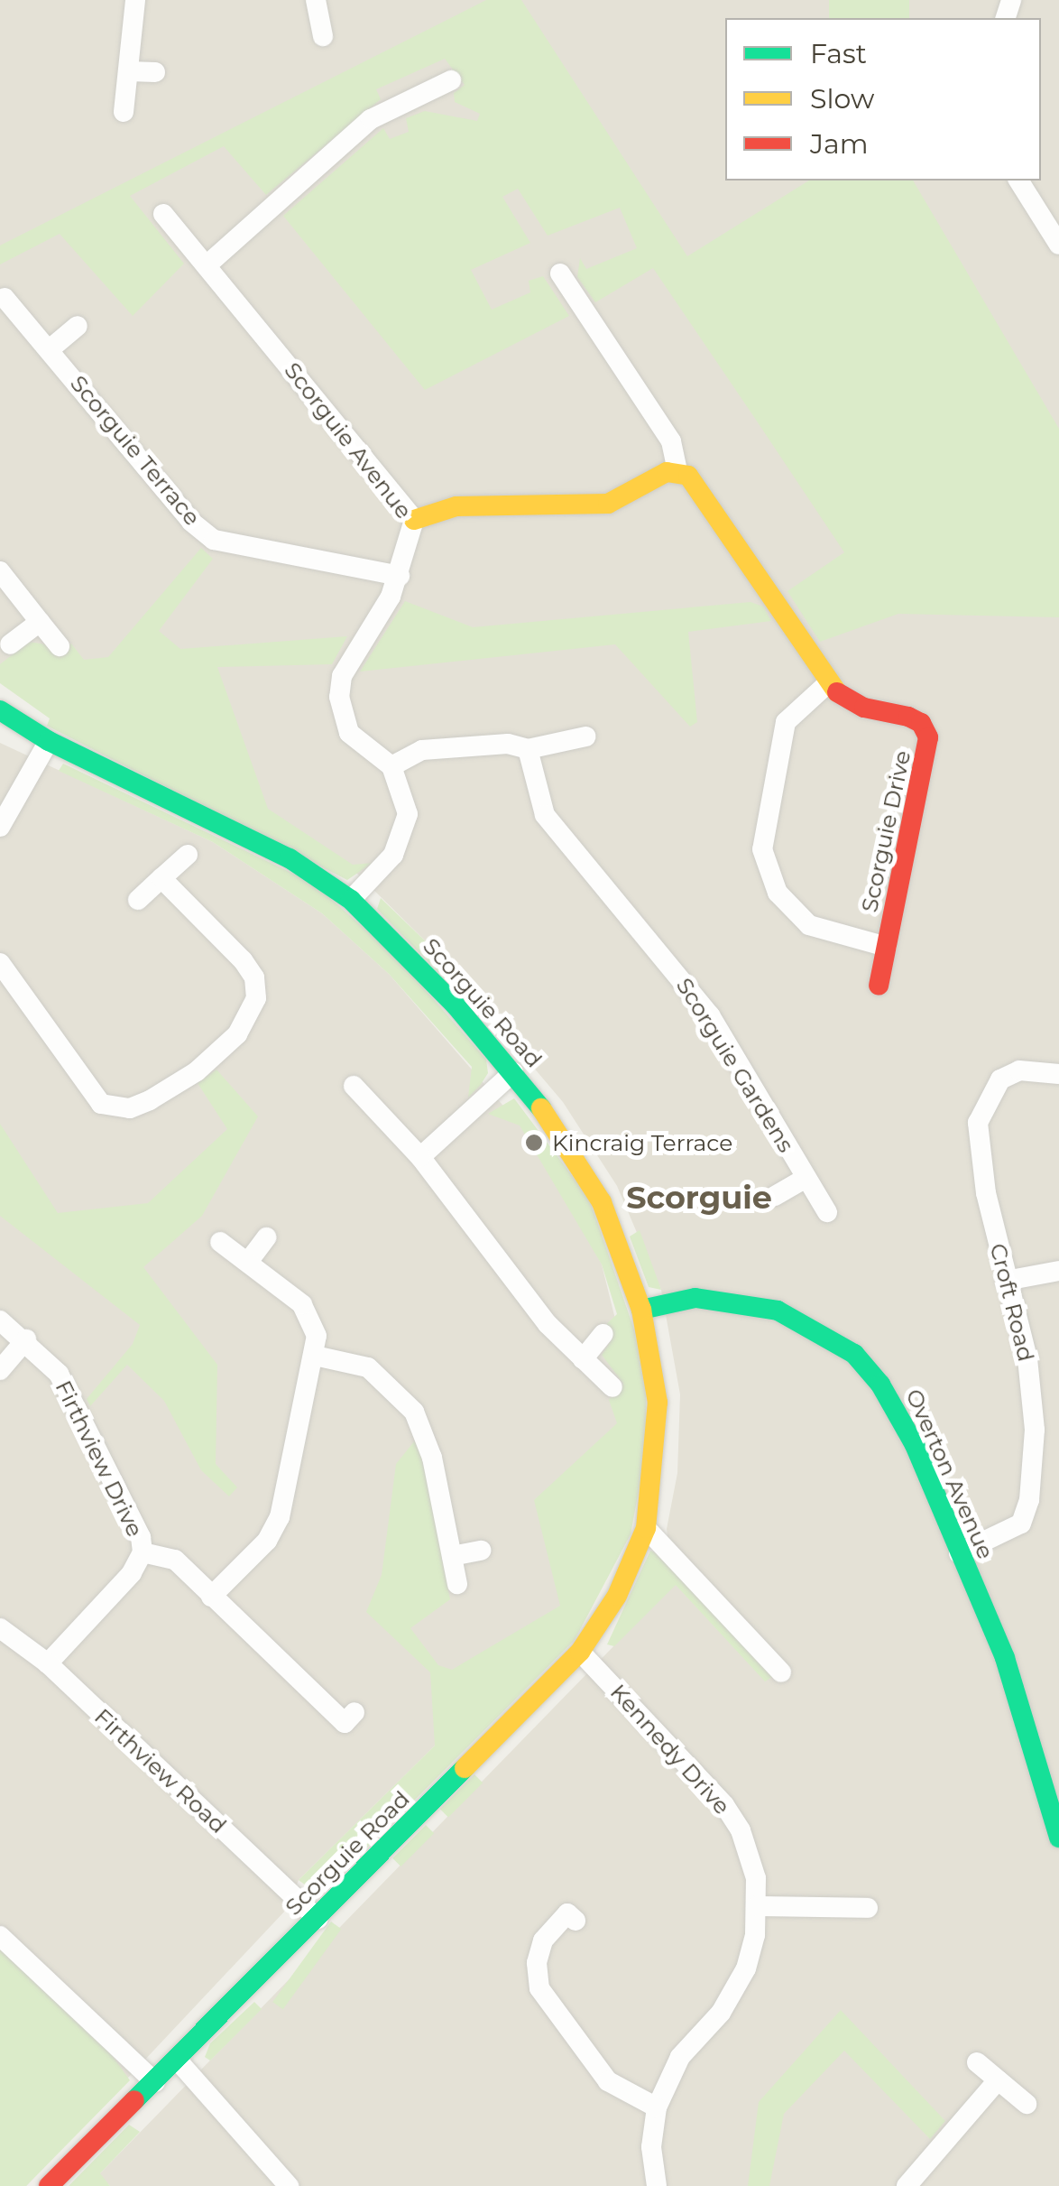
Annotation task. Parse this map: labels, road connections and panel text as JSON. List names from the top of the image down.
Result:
{
  "streets": {
    "street": [
      "Scorguie Avenue",
      "Scorguie Terrace",
      "Scorguie Drive",
      "Scorguie Road",
      "Scorguie Gardens",
      "Croft Road",
      "Firthview Drive",
      "Overton Avenue",
      "Kennedy Drive",
      "Firthview Road"
    ]
  },
  "crossings": [
    ["Scorguie Avenue", "Scorguie Terrace"],
    ["Scorguie Road", "Overton Avenue"],
    ["Scorguie Road", "Kennedy Drive"],
    ["Scorguie Road", "Firthview Road"],
    ["Croft Road", "Overton Avenue"],
    ["Firthview Drive", "Firthview Road"]
  ],
  "districts": ["Scorguie"],
  "places": ["Kincraig Terrace"],
  "legend": ["Fast", "Slow", "Jam"]
}
